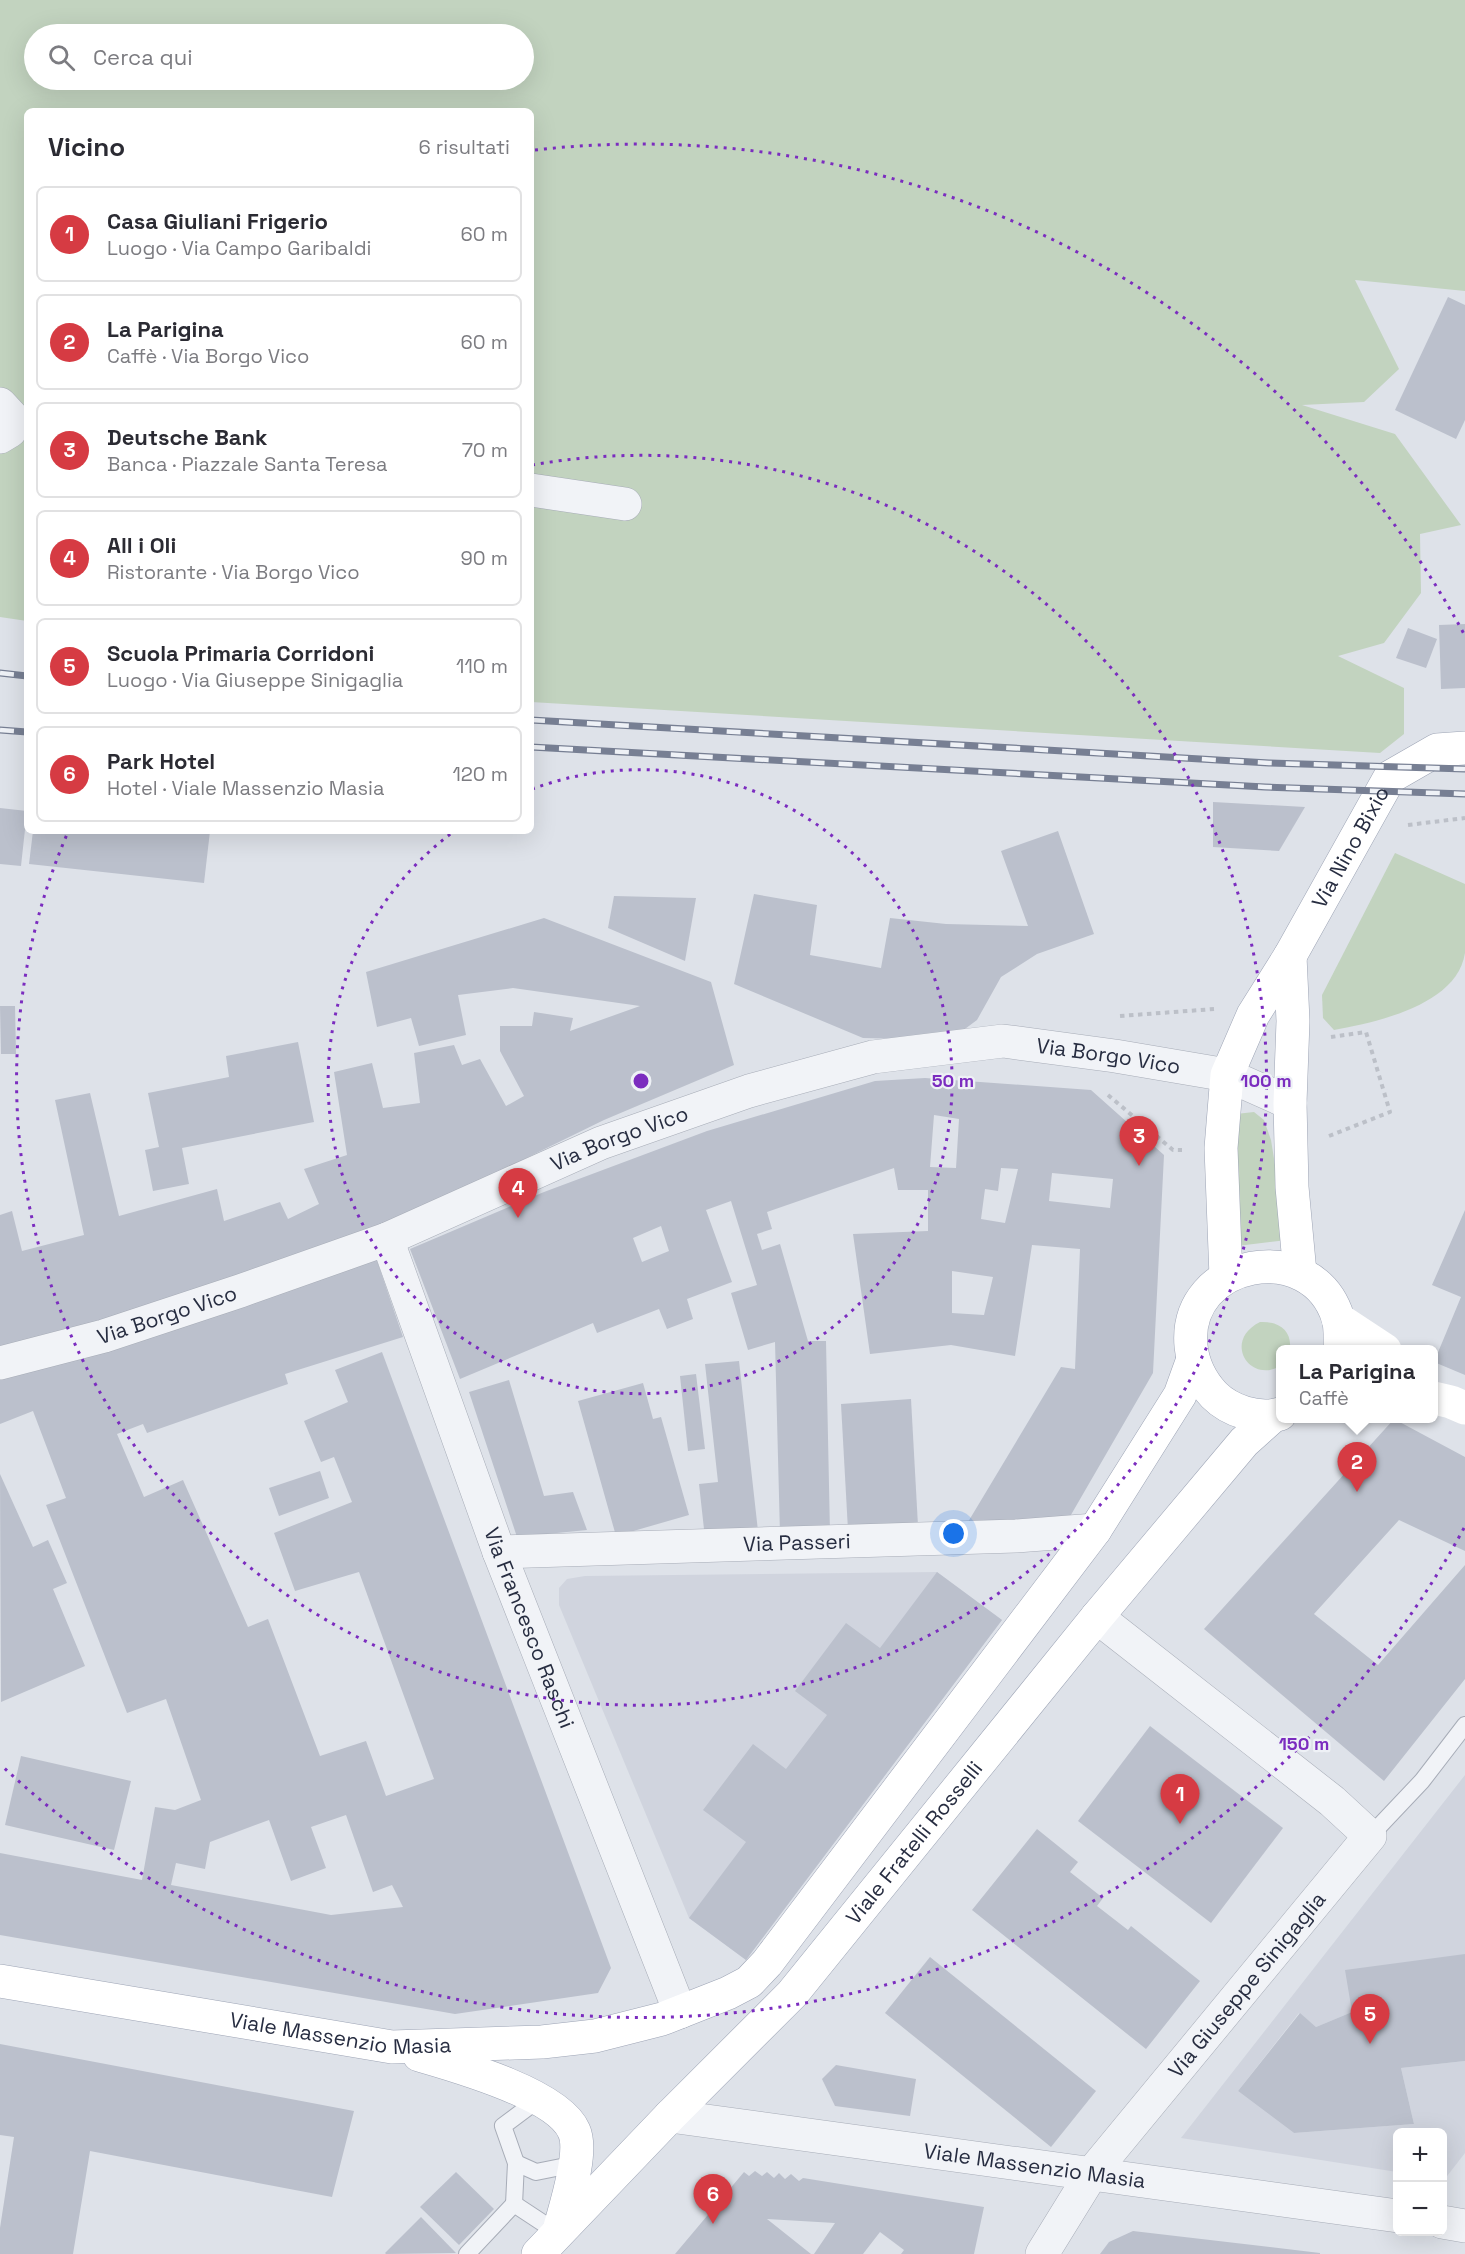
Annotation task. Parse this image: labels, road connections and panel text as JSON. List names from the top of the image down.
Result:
{
  "streets": {
    "main road": ["Via Nino Bixio", "Viale Fratelli Rosselli", "Viale Massenzio Masia"],
    "street": [
      "Via Borgo Vico",
      "Via Passeri",
      "Via Francesco Raschi",
      "Via Giuseppe Sinigaglia"
    ]
  },
  "crossings": [
    ["Via Nino Bixio", "Via Borgo Vico"],
    ["Via Borgo Vico", "Via Francesco Raschi"],
    ["Via Passeri", "Via Francesco Raschi"],
    ["Via Passeri", "Viale Fratelli Rosselli"],
    ["Via Francesco Raschi", "Viale Fratelli Rosselli"],
    ["Via Francesco Raschi", "Viale Massenzio Masia"],
    ["Viale Fratelli Rosselli", "Viale Massenzio Masia"],
    ["Via Giuseppe Sinigaglia", "Viale Massenzio Masia"]
  ],
  "page": {
    "search": "Cerca qui",
    "heading": ["Vicino", "6 risultati"],
    "list": [
      {
        "mark": "1",
        "name": "Casa Giuliani Frigerio",
        "note": "Luogo · Via Campo Garibaldi",
        "value": "60 m"
      },
      {
        "mark": "2",
        "name": "La Parigina",
        "note": "Caffè · Via Borgo Vico",
        "value": "60 m"
      },
      {
        "mark": "3",
        "name": "Deutsche Bank",
        "note": "Banca · Piazzale Santa Teresa",
        "value": "70 m"
      },
      {
        "mark": "4",
        "name": "All i Oli",
        "note": "Ristorante · Via Borgo Vico",
        "value": "90 m"
      },
      {
        "mark": "5",
        "name": "Scuola Primaria Corridoni",
        "note": "Luogo · Via Giuseppe Sinigaglia",
        "value": "110 m"
      },
      {
        "mark": "6",
        "name": "Park Hotel",
        "note": "Hotel · Viale Massenzio Masia",
        "value": "120 m"
      }
    ],
    "pins": [
      "3",
      "4",
      "2",
      "1",
      "5",
      "6"
    ],
    "popup": ["La Parigina", "Caffè"],
    "map_buttons": ["+", "−"]
  },
  "rings": ["50 m", "100 m", "150 m"]
}
